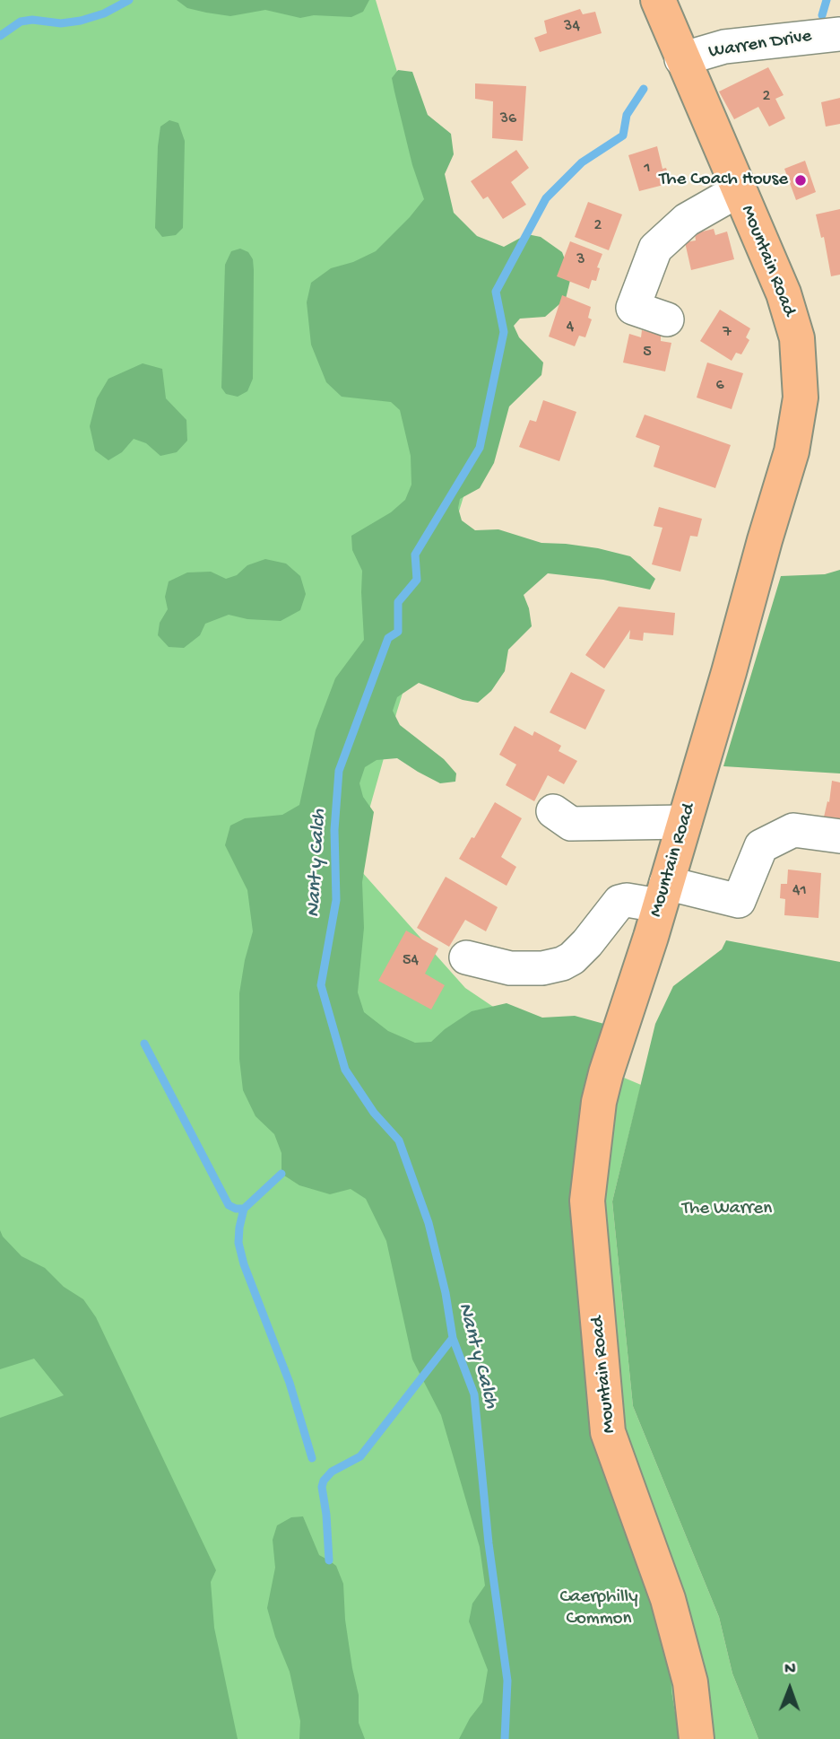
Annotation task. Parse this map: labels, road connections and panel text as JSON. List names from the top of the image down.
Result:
{
  "streets": {
    "main road": ["Mountain Road"],
    "street": ["Warren Drive"]
  },
  "crossings": [
    ["Warren Drive", "Mountain Road"]
  ],
  "water": ["Nant y Calch"],
  "parks": ["The Warren", "Caerphilly Common"],
  "places": ["The Coach House"],
  "house_numbers": [
    "34",
    "2",
    "36",
    "1",
    "2",
    "3",
    "4",
    "7",
    "5",
    "6",
    "41",
    "54"
  ],
  "north": "top"
}
